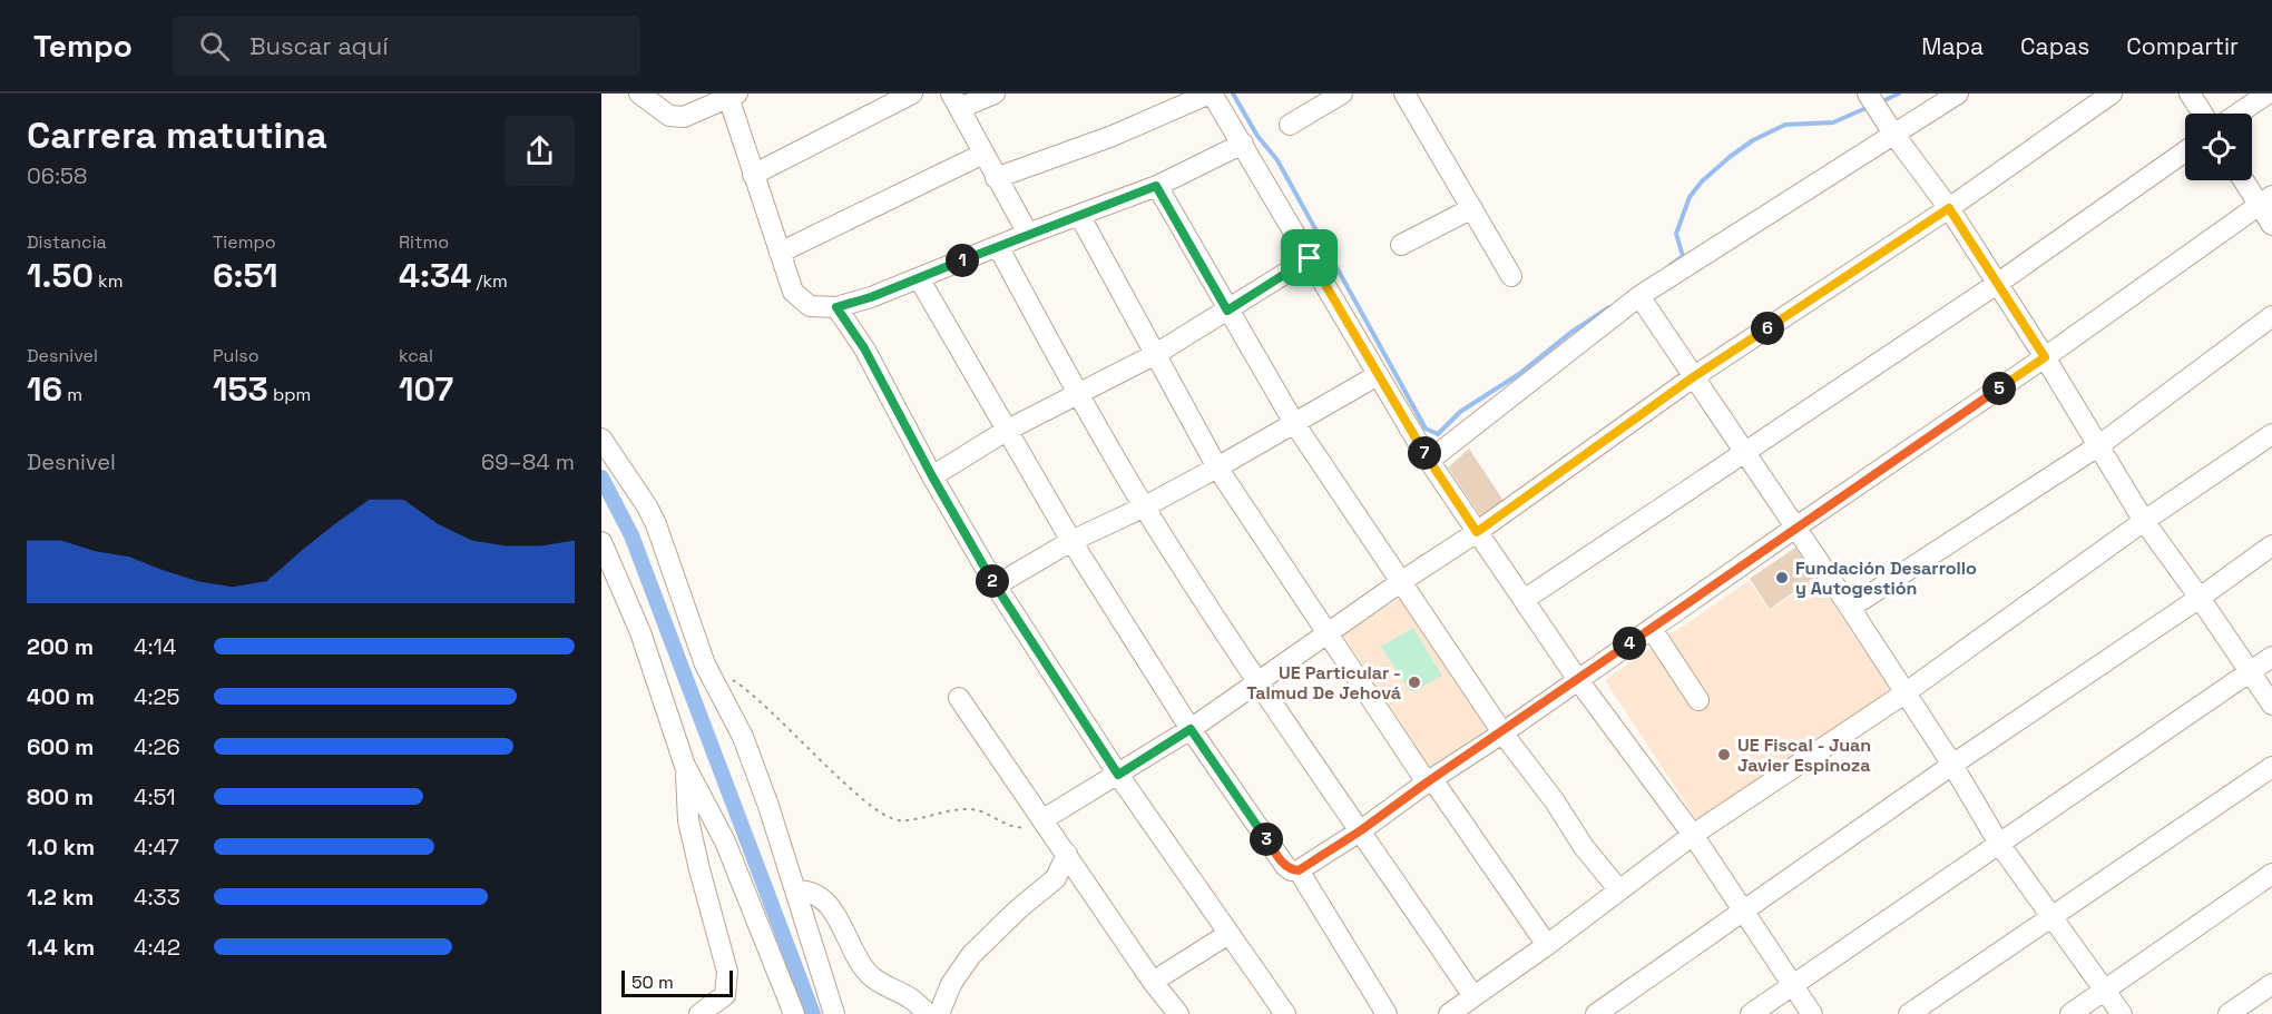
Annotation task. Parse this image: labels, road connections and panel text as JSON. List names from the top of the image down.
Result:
{
  "places": ["Fundación Desarrollo y Autogestión", "UE Particular - Talmud De Jehová", "UE Fiscal - Juan Javier Espinoza"],
  "scale_bar": "50 m",
  "page": {
    "header": "Tempo",
    "search": "Buscar aquí",
    "nav": ["Mapa", "Capas", "Compartir"],
    "heading": ["Carrera matutina", "06:58"],
    "stats": [
      ["Distancia", "1.50 km"],
      ["Tiempo", "6:51"],
      ["Ritmo", "4:34 /km"],
      ["Desnivel", "16 m"],
      ["Pulso", "153 bpm"],
      ["kcal", "107"]
    ],
    "pins": [
      "1",
      "6",
      "5",
      "7",
      "2",
      "4",
      "3"
    ],
    "chart": ["Desnivel", "69–84 m"],
    "list": [
      {
        "name": "200 m",
        "note": "4:14"
      },
      {
        "name": "400 m",
        "note": "4:25"
      },
      {
        "name": "600 m",
        "note": "4:26"
      },
      {
        "name": "800 m",
        "note": "4:51"
      },
      {
        "name": "1.0 km",
        "note": "4:47"
      },
      {
        "name": "1.2 km",
        "note": "4:33"
      },
      {
        "name": "1.4 km",
        "note": "4:42"
      }
    ],
    "scale": "50 m"
  }
}
